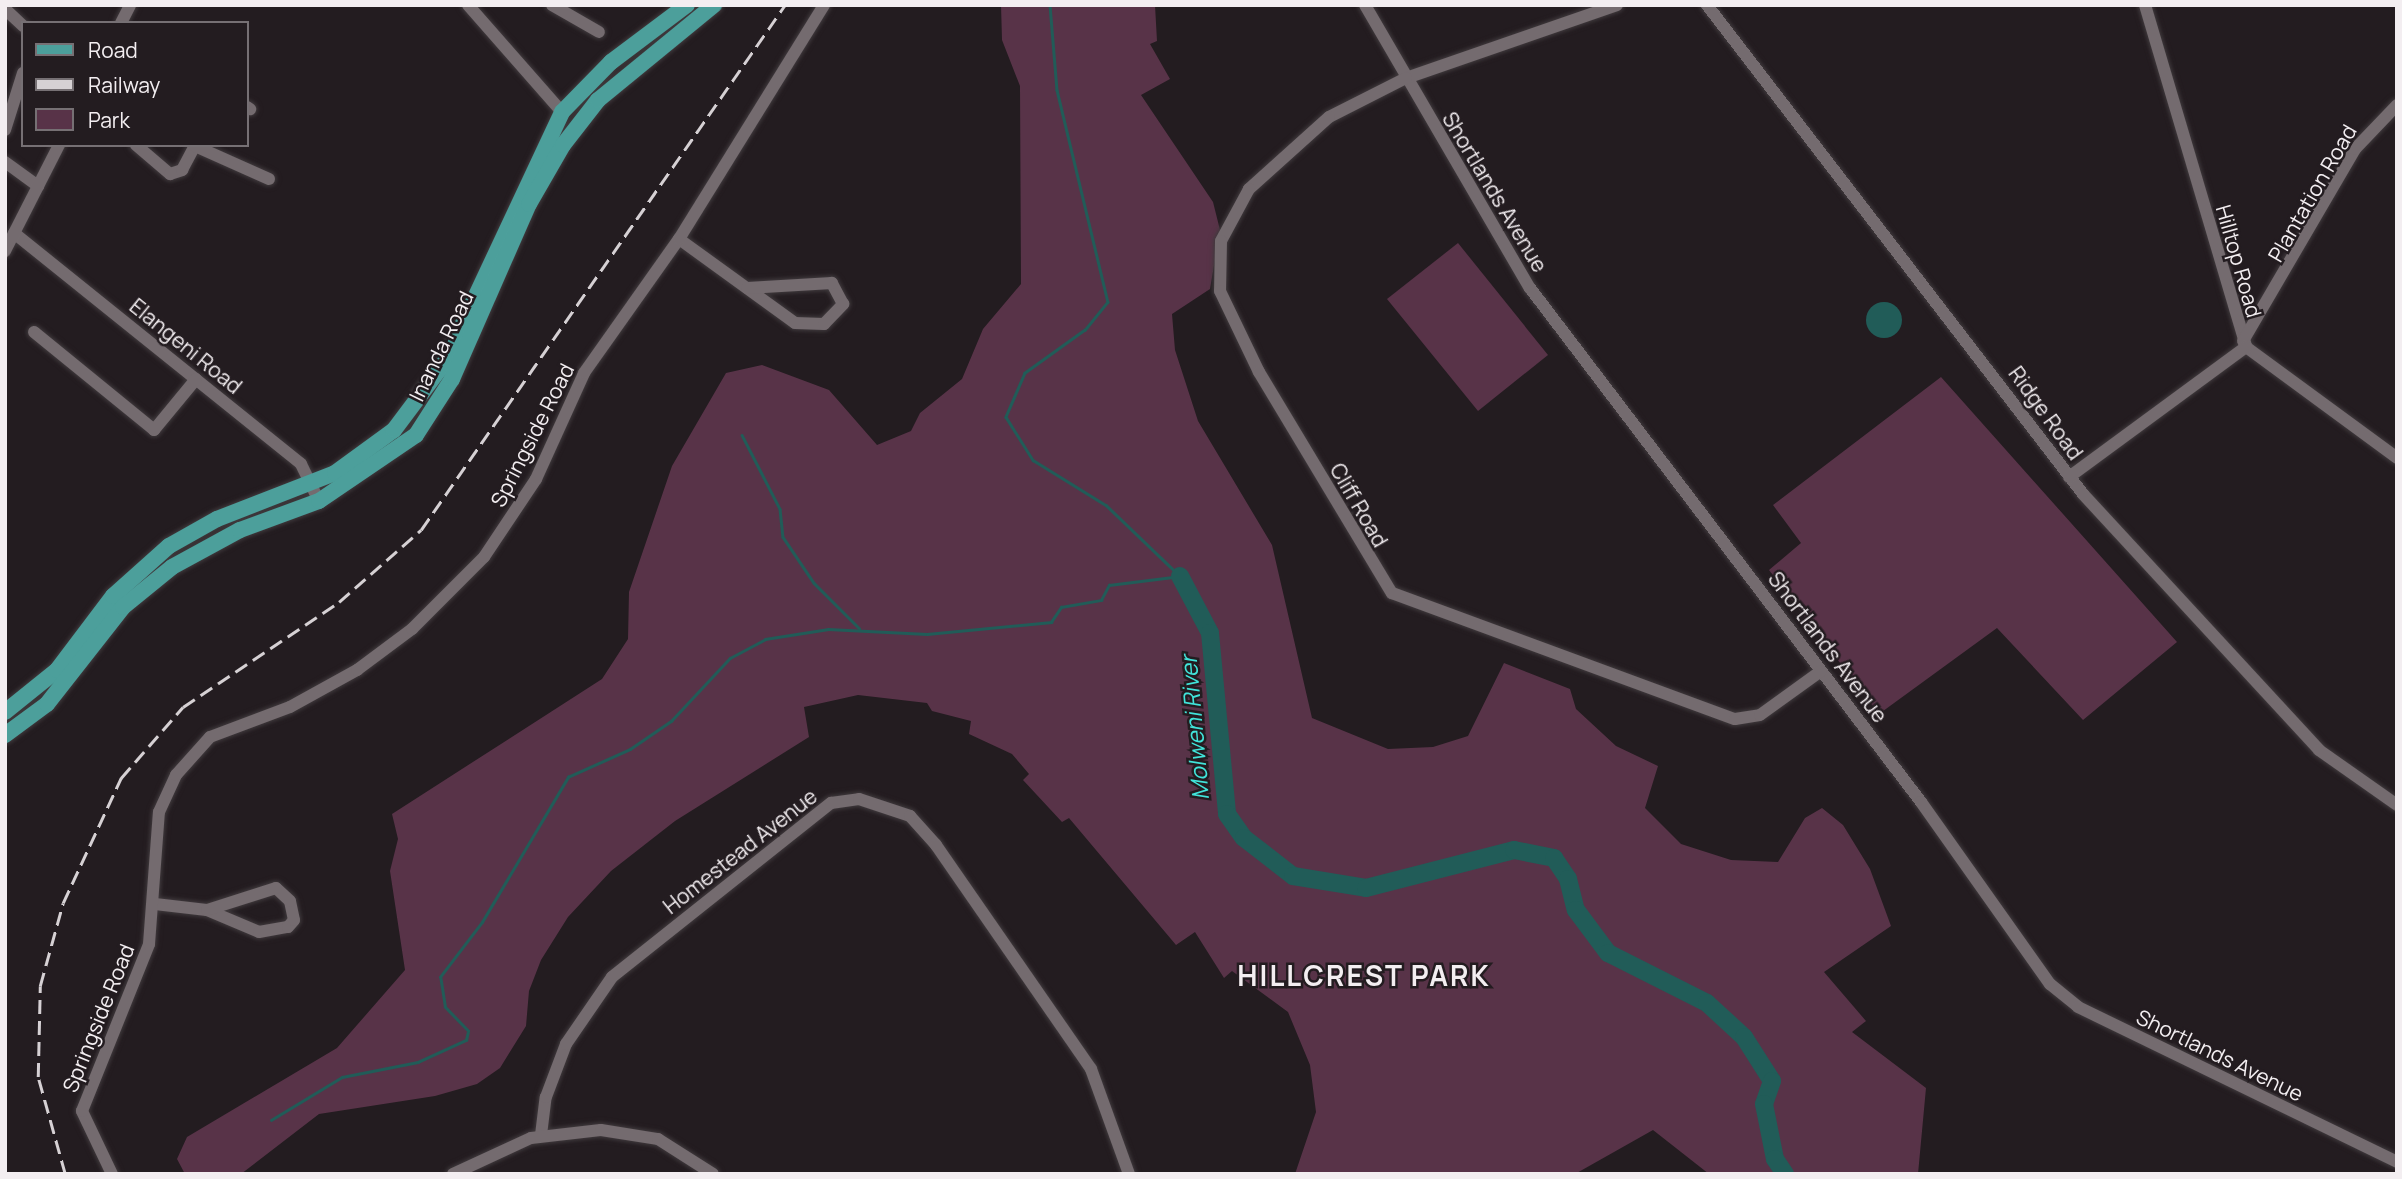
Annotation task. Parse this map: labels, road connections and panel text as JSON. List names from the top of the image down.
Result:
{
  "streets": {
    "main road": ["Inanda Road"],
    "street": [
      "Shortlands Avenue",
      "Plantation Road",
      "Hilltop Road",
      "Elangeni Road",
      "Ridge Road",
      "Springside Road",
      "Cliff Road",
      "Homestead Avenue"
    ]
  },
  "crossings": [
    ["Shortlands Avenue", "Cliff Road"],
    ["Plantation Road", "Hilltop Road"],
    ["Plantation Road", "Ridge Road"],
    ["Elangeni Road", "Inanda Road"]
  ],
  "districts": ["HILLCREST PARK"],
  "water": ["Molweni River"],
  "legend": ["Road", "Railway", "Park"]
}
